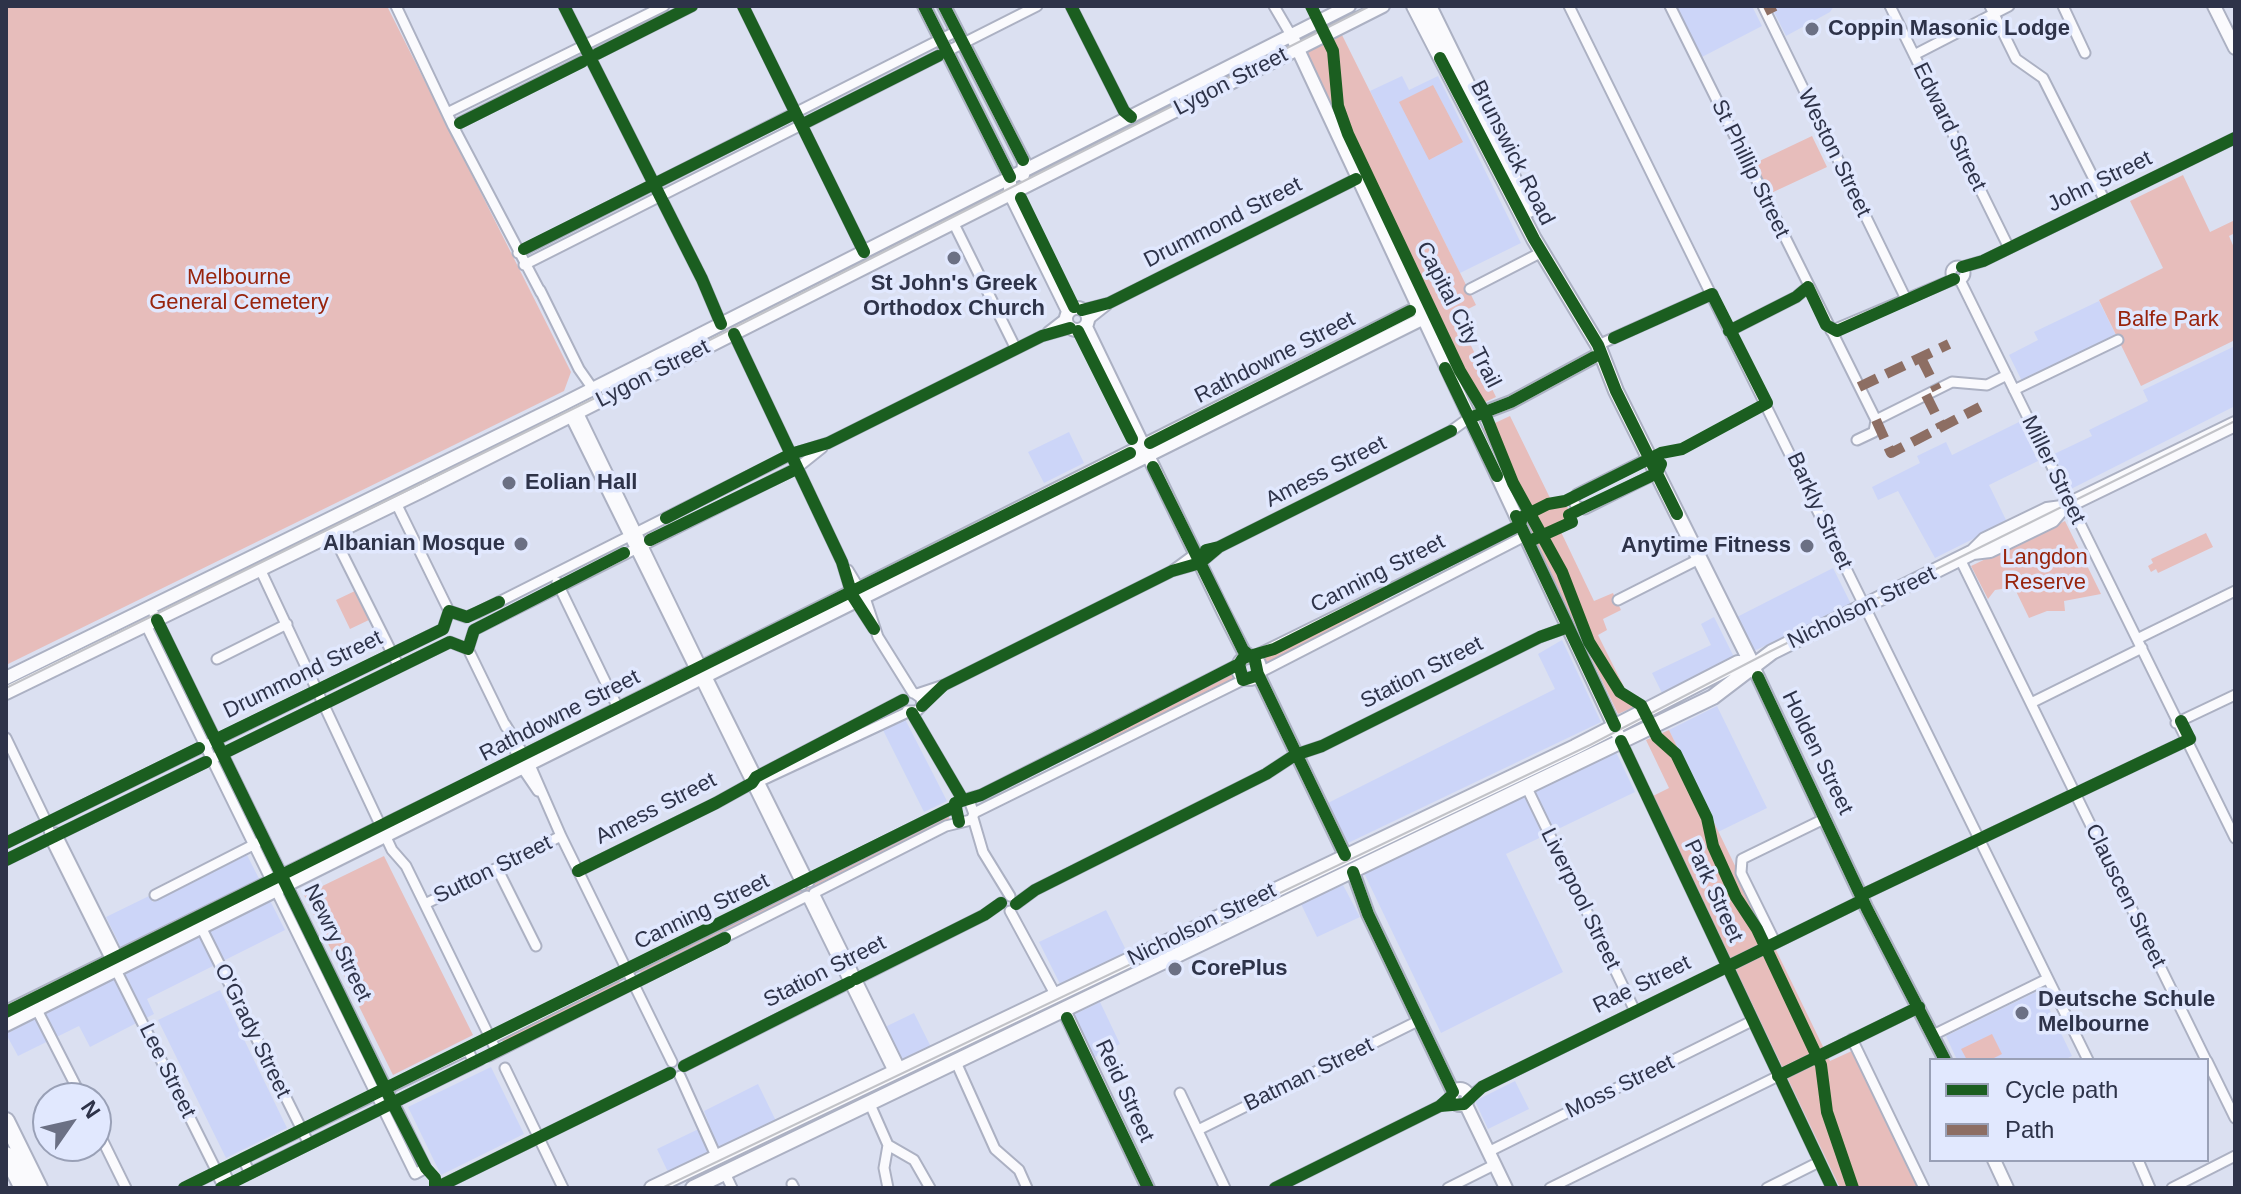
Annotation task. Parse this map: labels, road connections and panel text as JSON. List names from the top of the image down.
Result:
{
  "streets": {
    "main road": ["Brunswick Road", "Nicholson Street"],
    "street": [
      "Lygon Street",
      "Edward Street",
      "Weston Street",
      "St Phillip Street",
      "John Street",
      "Drummond Street",
      "Rathdowne Street",
      "Miller Street",
      "Amess Street",
      "Barkly Street",
      "Canning Street",
      "Station Street",
      "Holden Street",
      "Sutton Street",
      "Park Street",
      "Clauscen Street",
      "Liverpool Street",
      "Newry Street",
      "Rae Street",
      "O'Grady Street",
      "Lee Street",
      "Batman Street",
      "Moss Street",
      "Reid Street"
    ],
    "cycle path": ["Capital City Trail"]
  },
  "crossings": [
    ["Lygon Street", "Park Street"],
    ["Lygon Street", "Newry Street"],
    ["Edward Street", "John Street"],
    ["Brunswick Road", "Amess Street"],
    ["Brunswick Road", "Nicholson Street"],
    ["Brunswick Road", "Holden Street"],
    ["Weston Street", "John Street"],
    ["St Phillip Street", "John Street"],
    ["John Street", "Miller Street"],
    ["Drummond Street", "Park Street"],
    ["Drummond Street", "Newry Street"],
    ["Drummond Street", "Lee Street"],
    ["Rathdowne Street", "Park Street"],
    ["Rathdowne Street", "Newry Street"],
    ["Rathdowne Street", "O'Grady Street"],
    ["Rathdowne Street", "Lee Street"],
    ["Miller Street", "Nicholson Street"],
    ["Miller Street", "Rae Street"],
    ["Amess Street", "Park Street"],
    ["Barkly Street", "Nicholson Street"],
    ["Barkly Street", "Rae Street"],
    ["Canning Street", "Park Street"],
    ["Canning Street", "Newry Street"],
    ["Canning Street", "O'Grady Street"],
    ["Nicholson Street", "Holden Street"],
    ["Nicholson Street", "Park Street"],
    ["Nicholson Street", "Clauscen Street"],
    ["Nicholson Street", "Liverpool Street"],
    ["Nicholson Street", "Reid Street"],
    ["Station Street", "Park Street"],
    ["Holden Street", "Rae Street"],
    ["Park Street", "Rae Street"],
    ["Park Street", "Moss Street"],
    ["Clauscen Street", "Rae Street"],
    ["Liverpool Street", "Rae Street"]
  ],
  "parks": ["Melbourne General Cemetery", "Balfe Park", "Langdon Reserve"],
  "places": [
    "Coppin Masonic Lodge",
    "St John's Greek Orthodox Church",
    "Eolian Hall",
    "Albanian Mosque",
    "Anytime Fitness",
    "CorePlus",
    "Deutsche Schule Melbourne"
  ],
  "legend": ["Cycle path", "Path"],
  "north": "top right"
}
